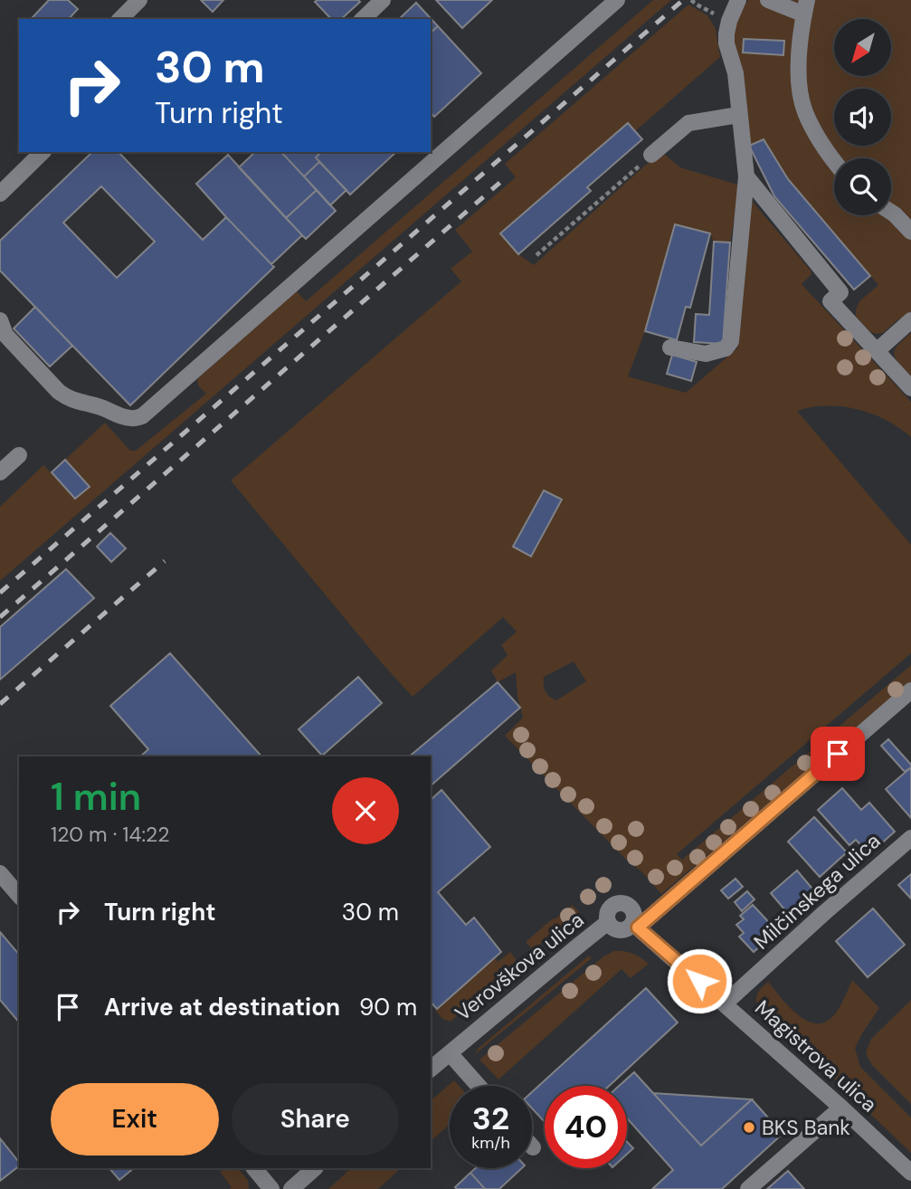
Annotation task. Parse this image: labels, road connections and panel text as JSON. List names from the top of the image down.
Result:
{
  "streets": {
    "street": ["Milčinskega ulica", "Verovškova ulica", "Magistrova ulica"]
  },
  "crossings": [
    ["Milčinskega ulica", "Magistrova ulica"],
    ["Verovškova ulica", "Magistrova ulica"]
  ],
  "places": ["BKS Bank"],
  "north": "bottom left",
  "page": {
    "turn": ["30 m", "Turn right"],
    "heading": ["1 min", "120 m · 14:22"],
    "list": [
      {
        "name": "Turn right",
        "value": "30 m"
      },
      {
        "name": "Arrive at destination",
        "value": "90 m"
      }
    ],
    "buttons": ["Exit", "Share"],
    "speed": "32 km/h",
    "limit": "40"
  }
}
